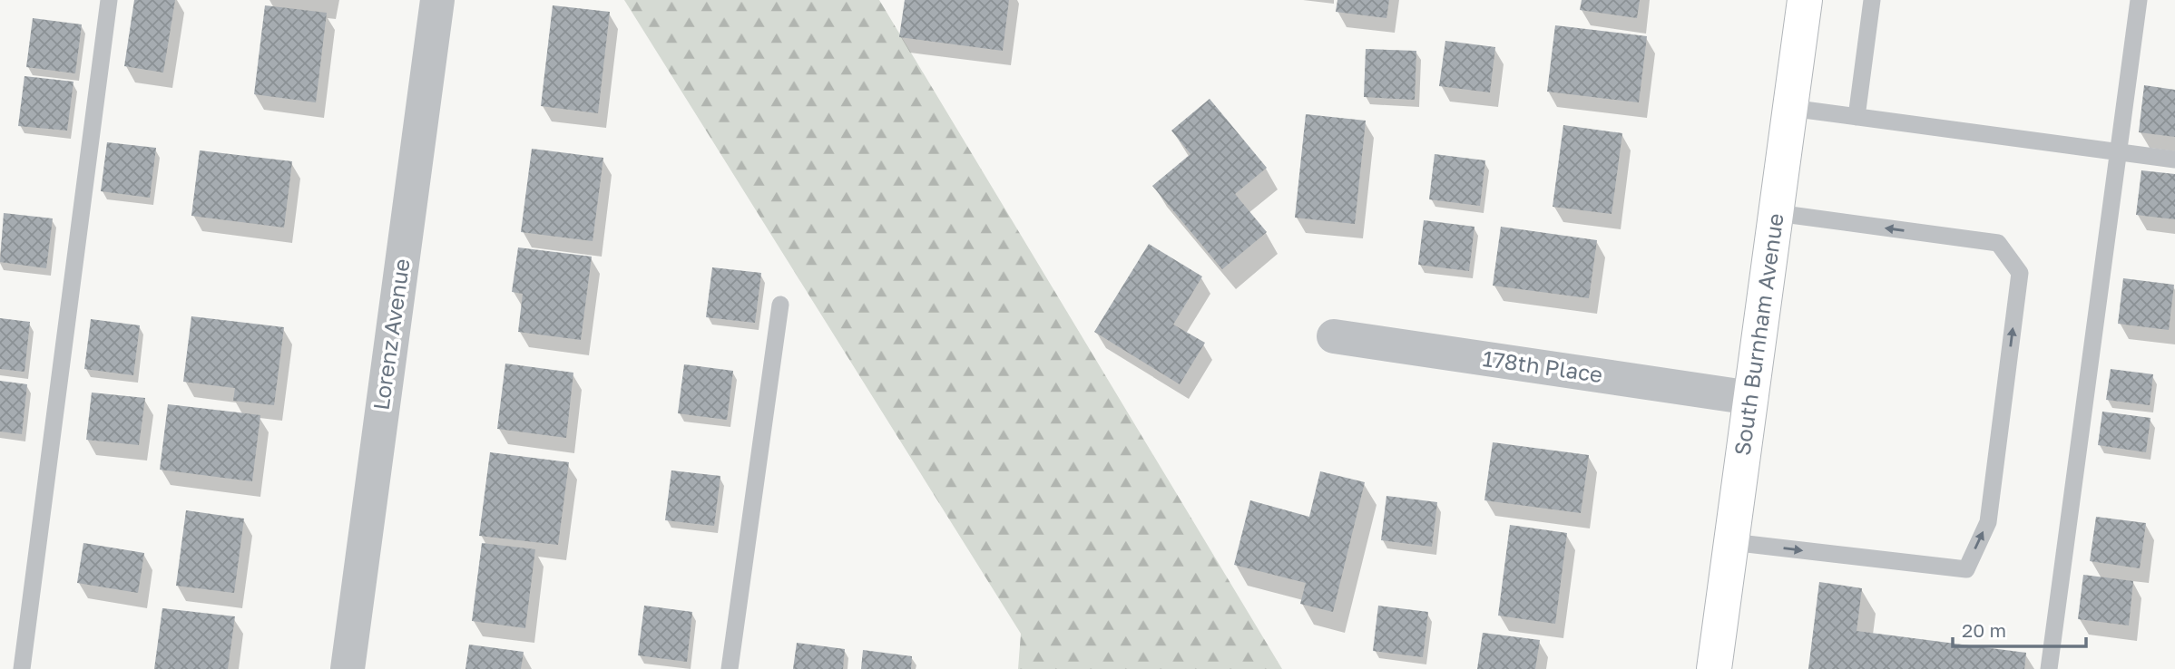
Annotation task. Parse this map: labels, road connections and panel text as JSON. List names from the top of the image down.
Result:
{
  "streets": {
    "main road": ["South Burnham Avenue"],
    "street": ["Lorenz Avenue", "178th Place"]
  },
  "crossings": [
    ["South Burnham Avenue", "178th Place"]
  ],
  "scale_bar": "20 m"
}
